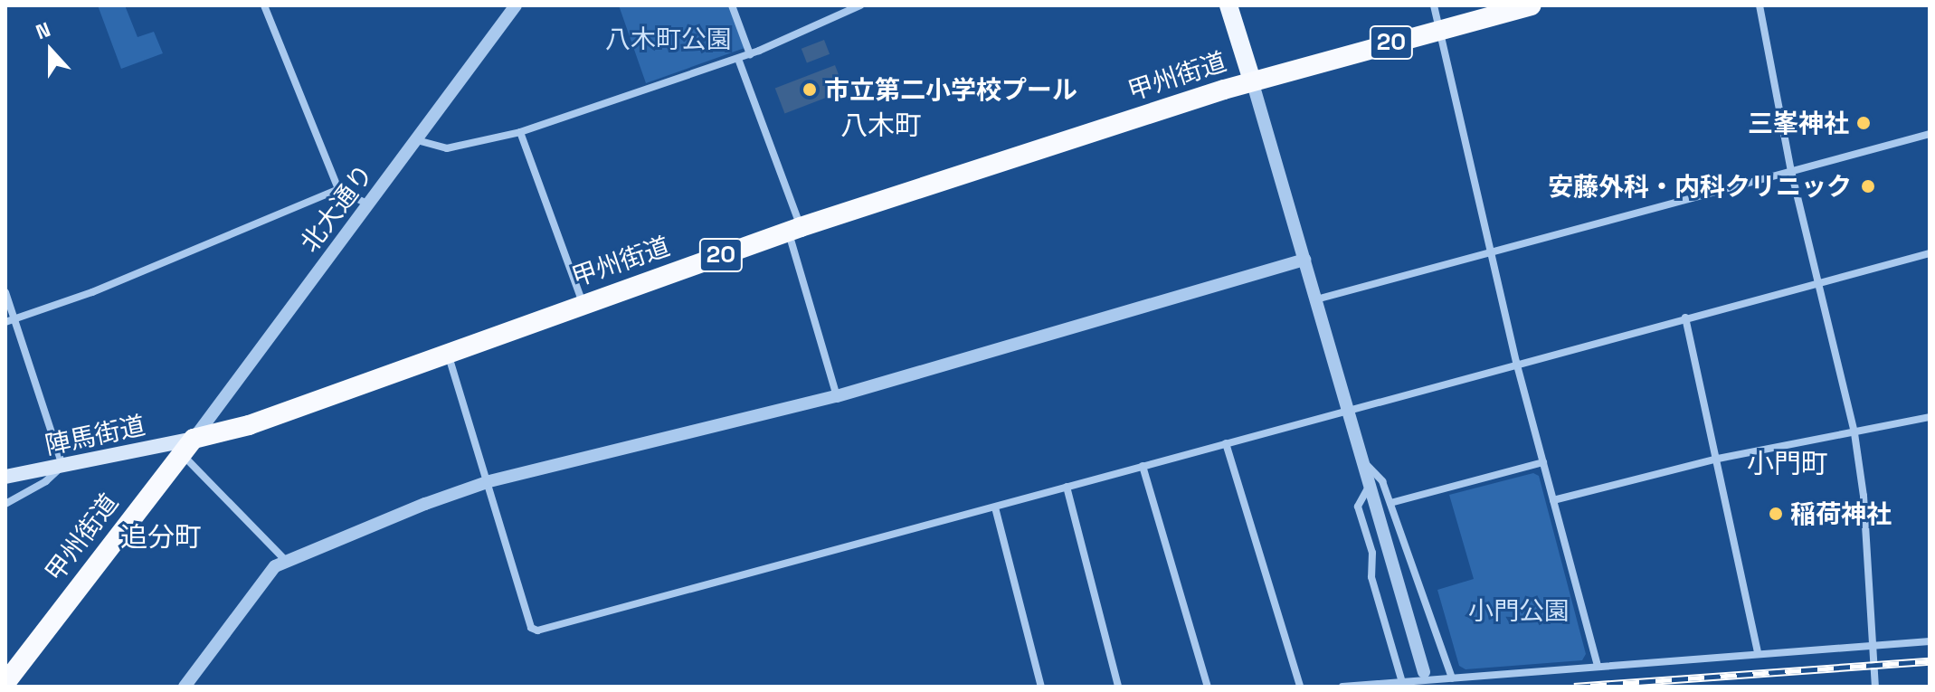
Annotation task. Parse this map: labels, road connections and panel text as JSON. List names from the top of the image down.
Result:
{
  "streets": {
    "highway": ["20", "甲州街道"],
    "main road": ["陣馬街道"],
    "street": ["北大通り"]
  },
  "crossings": [
    ["甲州街道", "北大通り"],
    ["甲州街道", "陣馬街道"],
    ["北大通り", "陣馬街道"]
  ],
  "districts": ["八木町", "小門町", "追分町"],
  "parks": ["八木町公園", "小門公園"],
  "places": [
    "市立第二小学校プール",
    "三峯神社",
    "安藤外科・内科クリニック",
    "稲荷神社"
  ],
  "north": "top"
}
